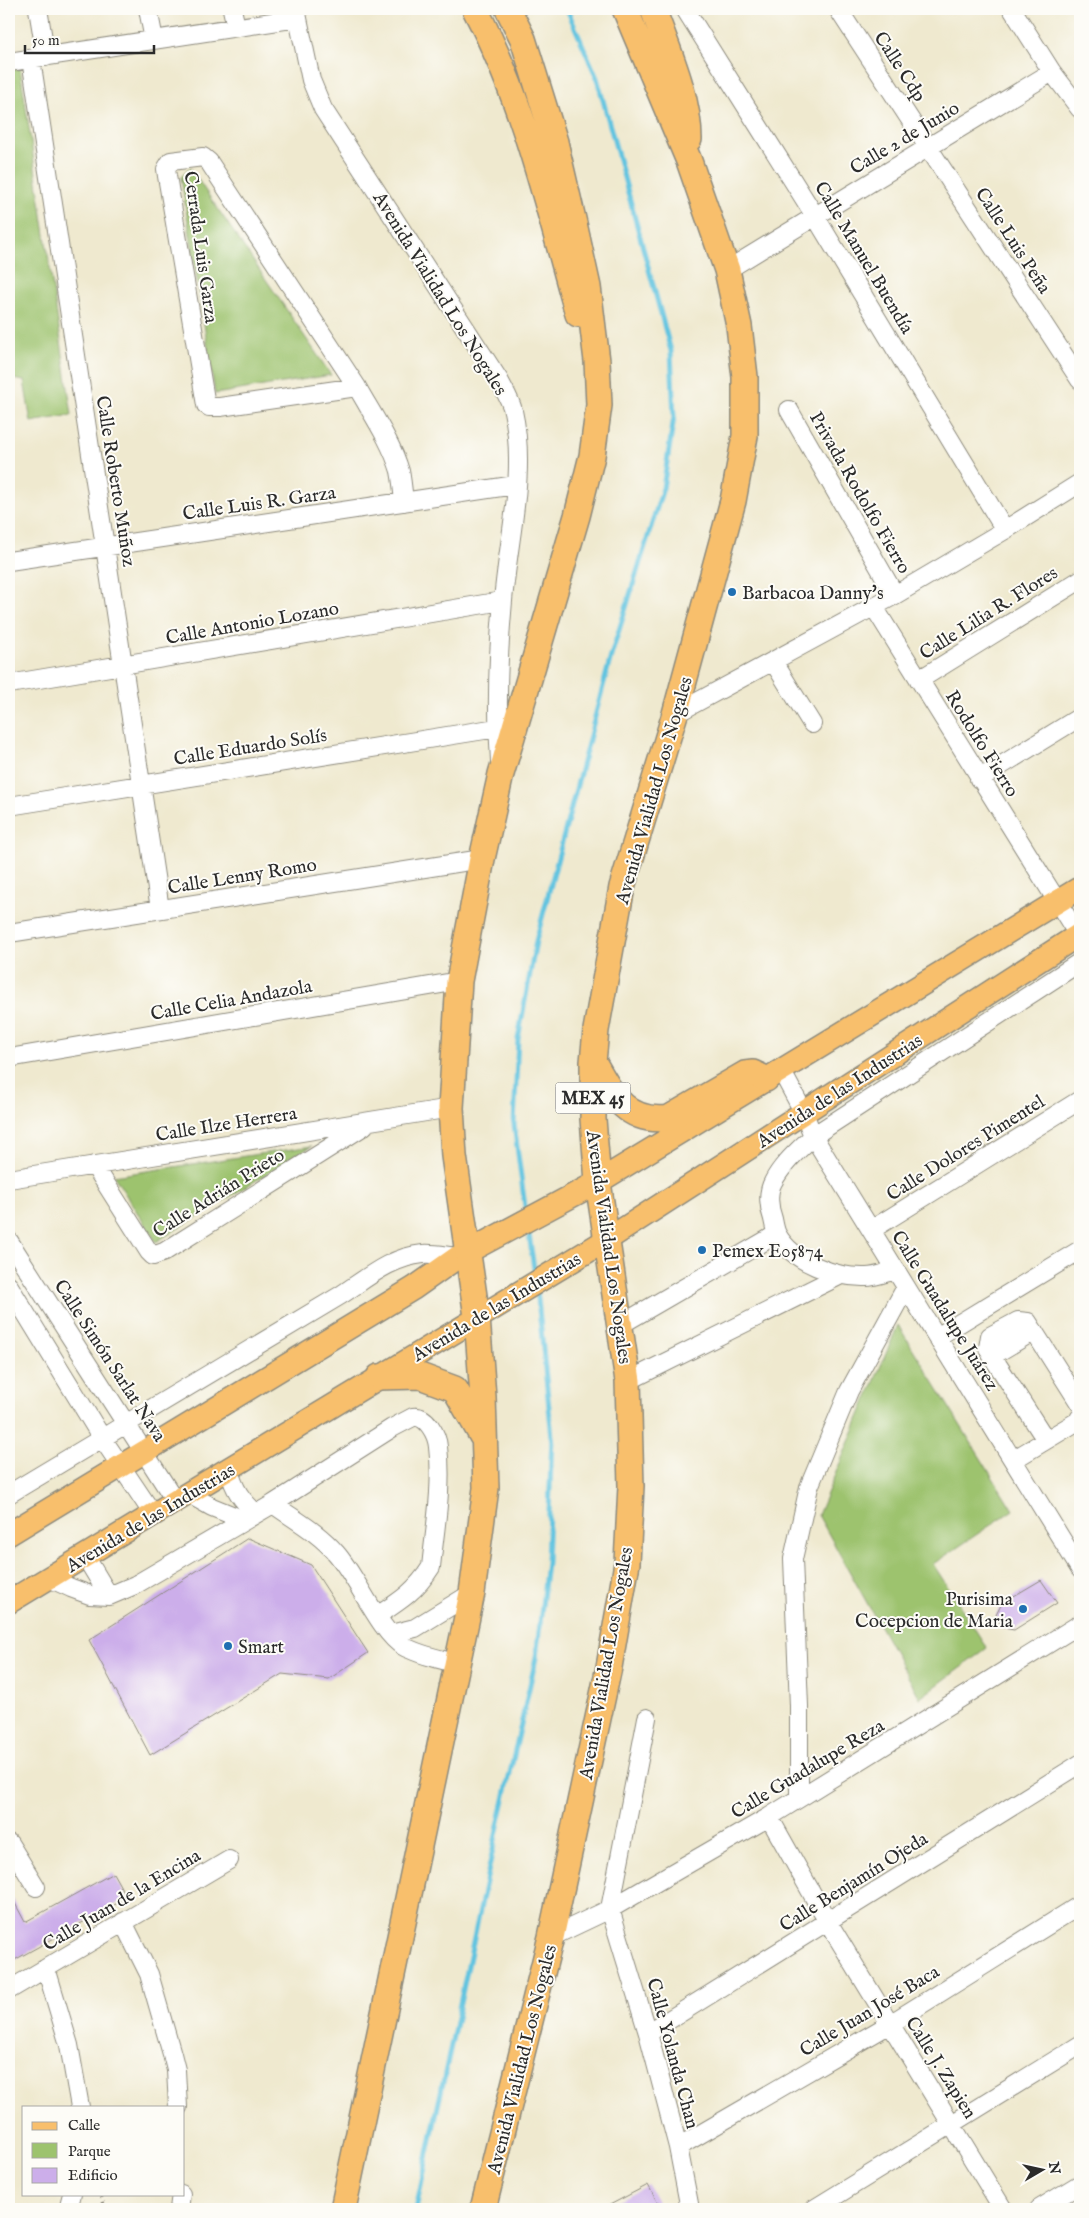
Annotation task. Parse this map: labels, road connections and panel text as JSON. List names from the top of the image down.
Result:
{
  "streets": {
    "highway": ["Avenida Vialidad Los Nogales", "MEX 45"],
    "main road": ["Avenida de las Industrias"],
    "street": [
      "Calle Cdp",
      "Calle 2 de Junio",
      "Calle Luis Peña",
      "Cerrada Luis Garza",
      "Calle Manuel Buendía",
      "Calle Roberto Muñoz",
      "Privada Rodolfo Fierro",
      "Calle Luis R. Garza",
      "Calle Lilia R. Flores",
      "Calle Antonio Lozano",
      "Rodolfo Fierro",
      "Calle Eduardo Solís",
      "Calle Lenny Romo",
      "Calle Celia Andazola",
      "Calle Ilze Herrera",
      "Calle Dolores Pimentel",
      "Calle Adrián Prieto",
      "Calle Guadalupe Juárez",
      "Calle Simón Sarlat Nava",
      "Calle Guadalupe Reza",
      "Calle Benjamín Ojeda",
      "Calle Juan de la Encina",
      "Calle Juan José Baca",
      "Calle Yolanda Chan",
      "Calle J. Zapien"
    ]
  },
  "crossings": [
    ["Calle Cdp", "Calle 2 de Junio"],
    ["Calle Cdp", "Calle Luis Peña"],
    ["Calle 2 de Junio", "Calle Luis Peña"],
    ["Calle 2 de Junio", "Calle Manuel Buendía"],
    ["Calle 2 de Junio", "Avenida Vialidad Los Nogales"],
    ["Cerrada Luis Garza", "Calle Luis R. Garza"],
    ["Avenida Vialidad Los Nogales", "Calle Luis R. Garza"],
    ["Avenida Vialidad Los Nogales", "Calle Antonio Lozano"],
    ["Avenida Vialidad Los Nogales", "Calle Eduardo Solís"],
    ["Avenida Vialidad Los Nogales", "Calle Lenny Romo"],
    ["Avenida Vialidad Los Nogales", "Calle Celia Andazola"],
    ["Avenida Vialidad Los Nogales", "Avenida de las Industrias"],
    ["Avenida Vialidad Los Nogales", "Calle Ilze Herrera"],
    ["Avenida Vialidad Los Nogales", "Calle Guadalupe Reza"],
    ["Calle Roberto Muñoz", "Calle Luis R. Garza"],
    ["Calle Roberto Muñoz", "Calle Antonio Lozano"],
    ["Calle Roberto Muñoz", "Calle Eduardo Solís"],
    ["Calle Roberto Muñoz", "Calle Lenny Romo"],
    ["Calle Lilia R. Flores", "Rodolfo Fierro"],
    ["Rodolfo Fierro", "Avenida de las Industrias"],
    ["Avenida de las Industrias", "Calle Guadalupe Juárez"],
    ["Avenida de las Industrias", "Calle Simón Sarlat Nava"],
    ["Calle Ilze Herrera", "Calle Adrián Prieto"],
    ["Calle Dolores Pimentel", "Calle Guadalupe Juárez"],
    ["Calle Guadalupe Reza", "Calle Yolanda Chan"],
    ["Calle Guadalupe Reza", "Calle J. Zapien"],
    ["Calle Benjamín Ojeda", "Calle Yolanda Chan"],
    ["Calle Benjamín Ojeda", "Calle J. Zapien"],
    ["Calle Juan José Baca", "Calle Yolanda Chan"],
    ["Calle Juan José Baca", "Calle J. Zapien"]
  ],
  "places": [
    "Barbacoa Danny's",
    "Pemex E05874",
    "Purisima Cocepcion de Maria",
    "Smart"
  ],
  "legend": ["Calle", "Parque", "Edificio"],
  "scale_bar": "50 m",
  "north": "right"
}
